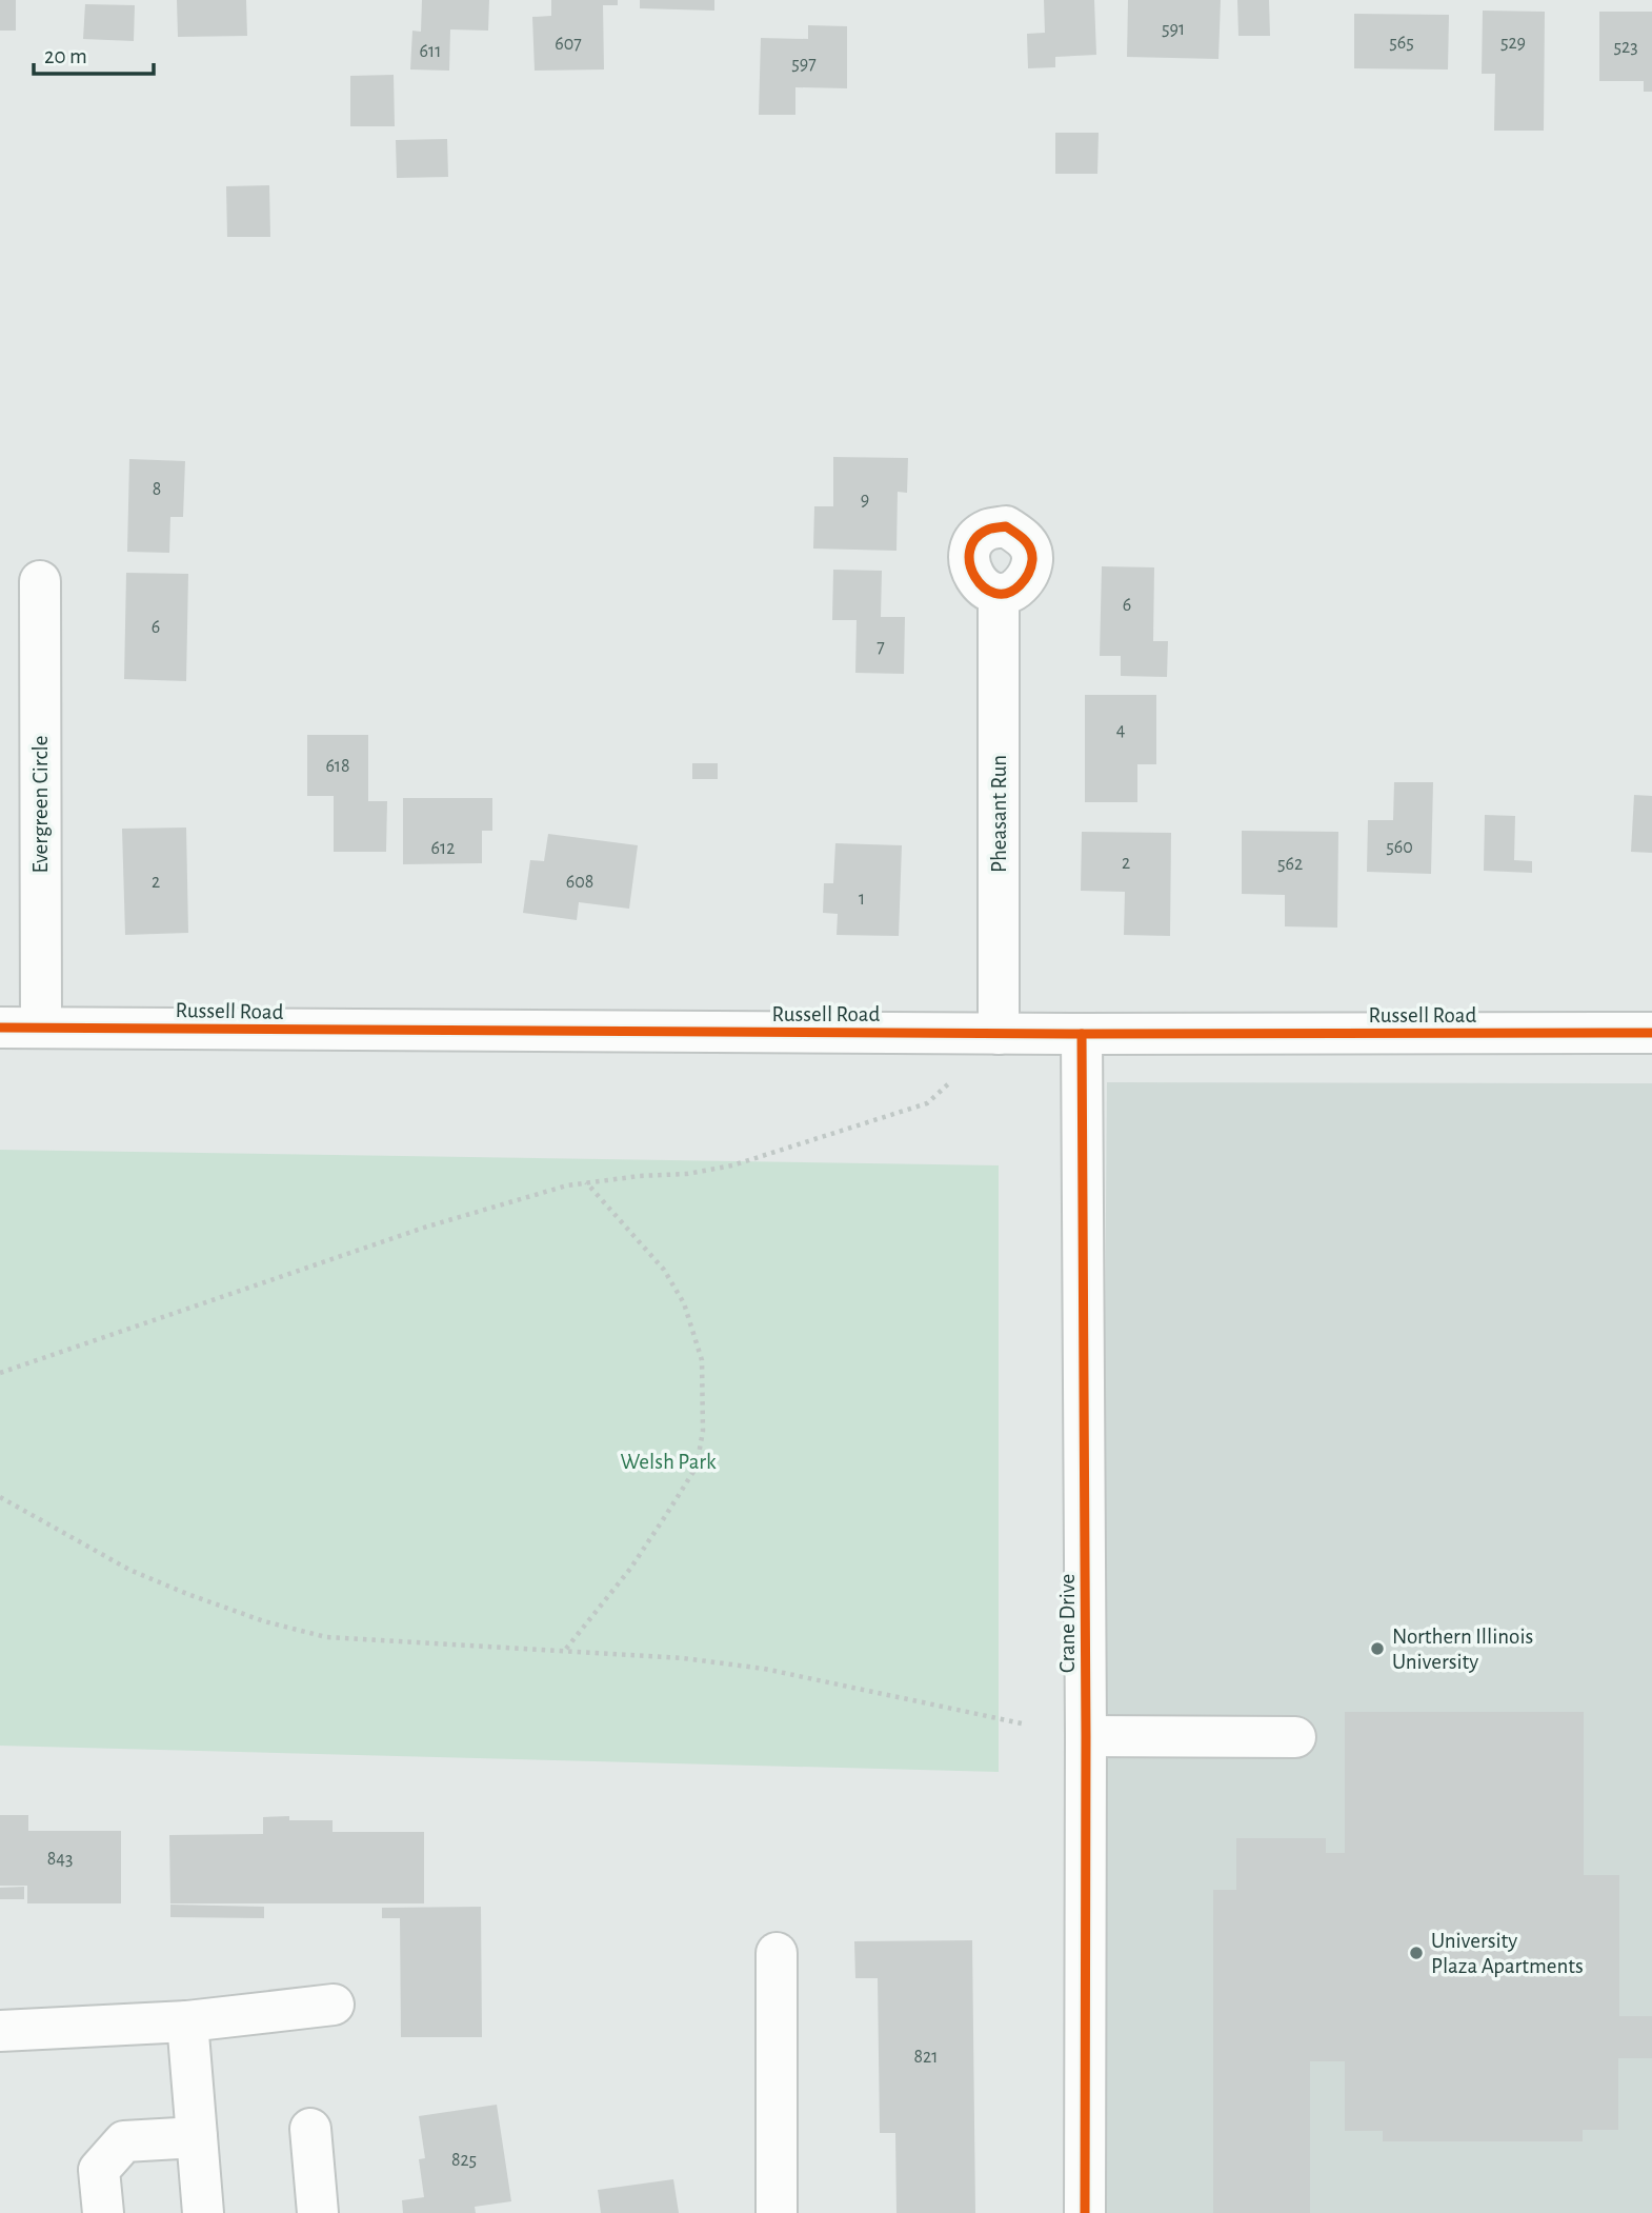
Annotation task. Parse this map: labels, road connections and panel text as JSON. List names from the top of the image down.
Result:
{
  "streets": {
    "street": [
      "Evergreen Circle",
      "Pheasant Run",
      "Russell Road",
      "Crane Drive"
    ]
  },
  "crossings": [
    ["Evergreen Circle", "Russell Road"],
    ["Pheasant Run", "Russell Road"],
    ["Russell Road", "Crane Drive"]
  ],
  "parks": ["Welsh Park"],
  "places": ["Northern Illinois University", "University Plaza Apartments"],
  "house_numbers": [
    "591",
    "565",
    "529",
    "607",
    "523",
    "611",
    "597",
    "8",
    "9",
    "6",
    "6",
    "7",
    "4",
    "618",
    "560",
    "612",
    "2",
    "562",
    "2",
    "608",
    "1",
    "843",
    "821",
    "825"
  ],
  "scale_bar": "20 m"
}
